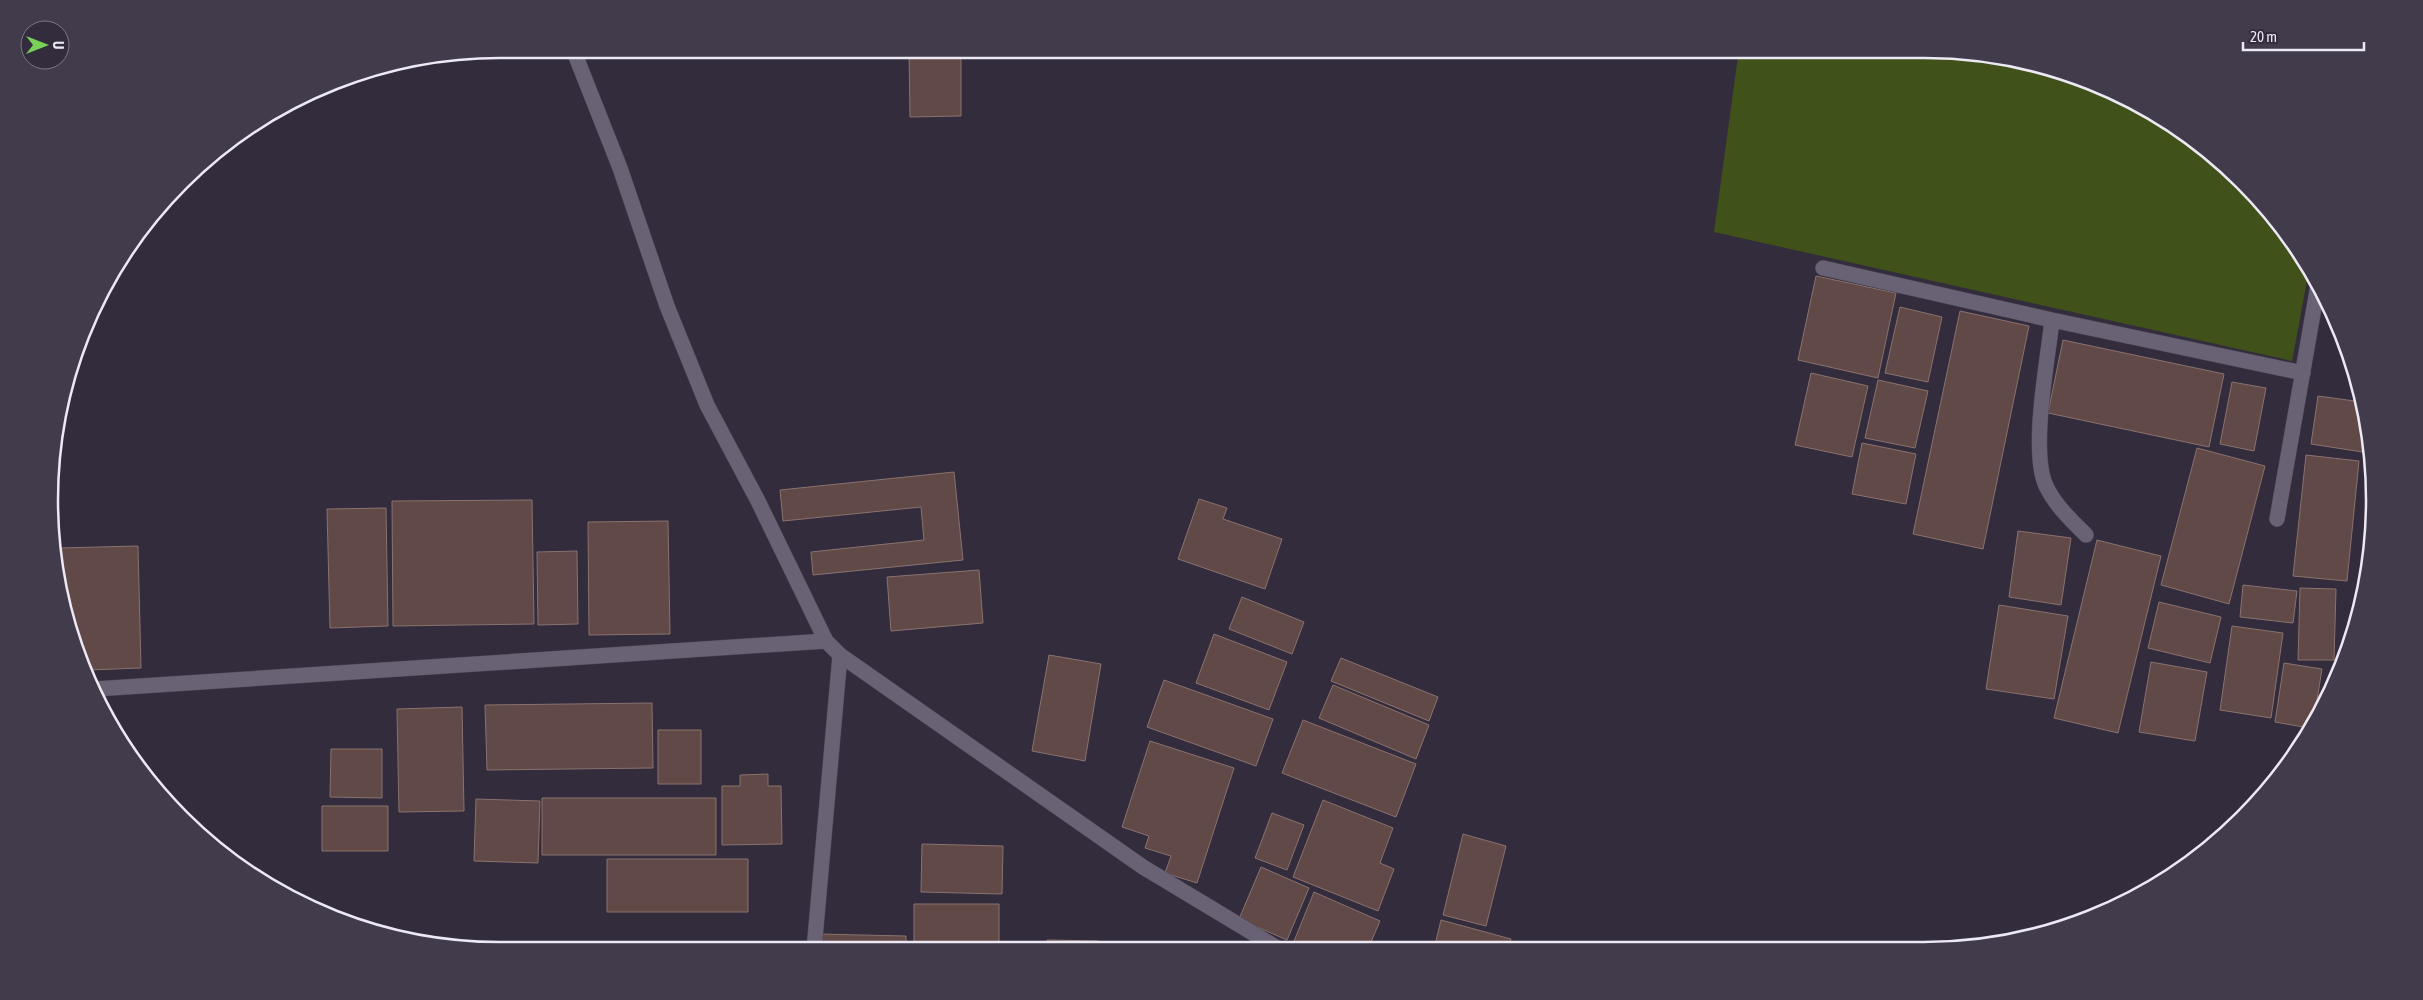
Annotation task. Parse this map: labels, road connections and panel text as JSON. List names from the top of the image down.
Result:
{
  "scale_bar": "20 m",
  "north": "right"
}
